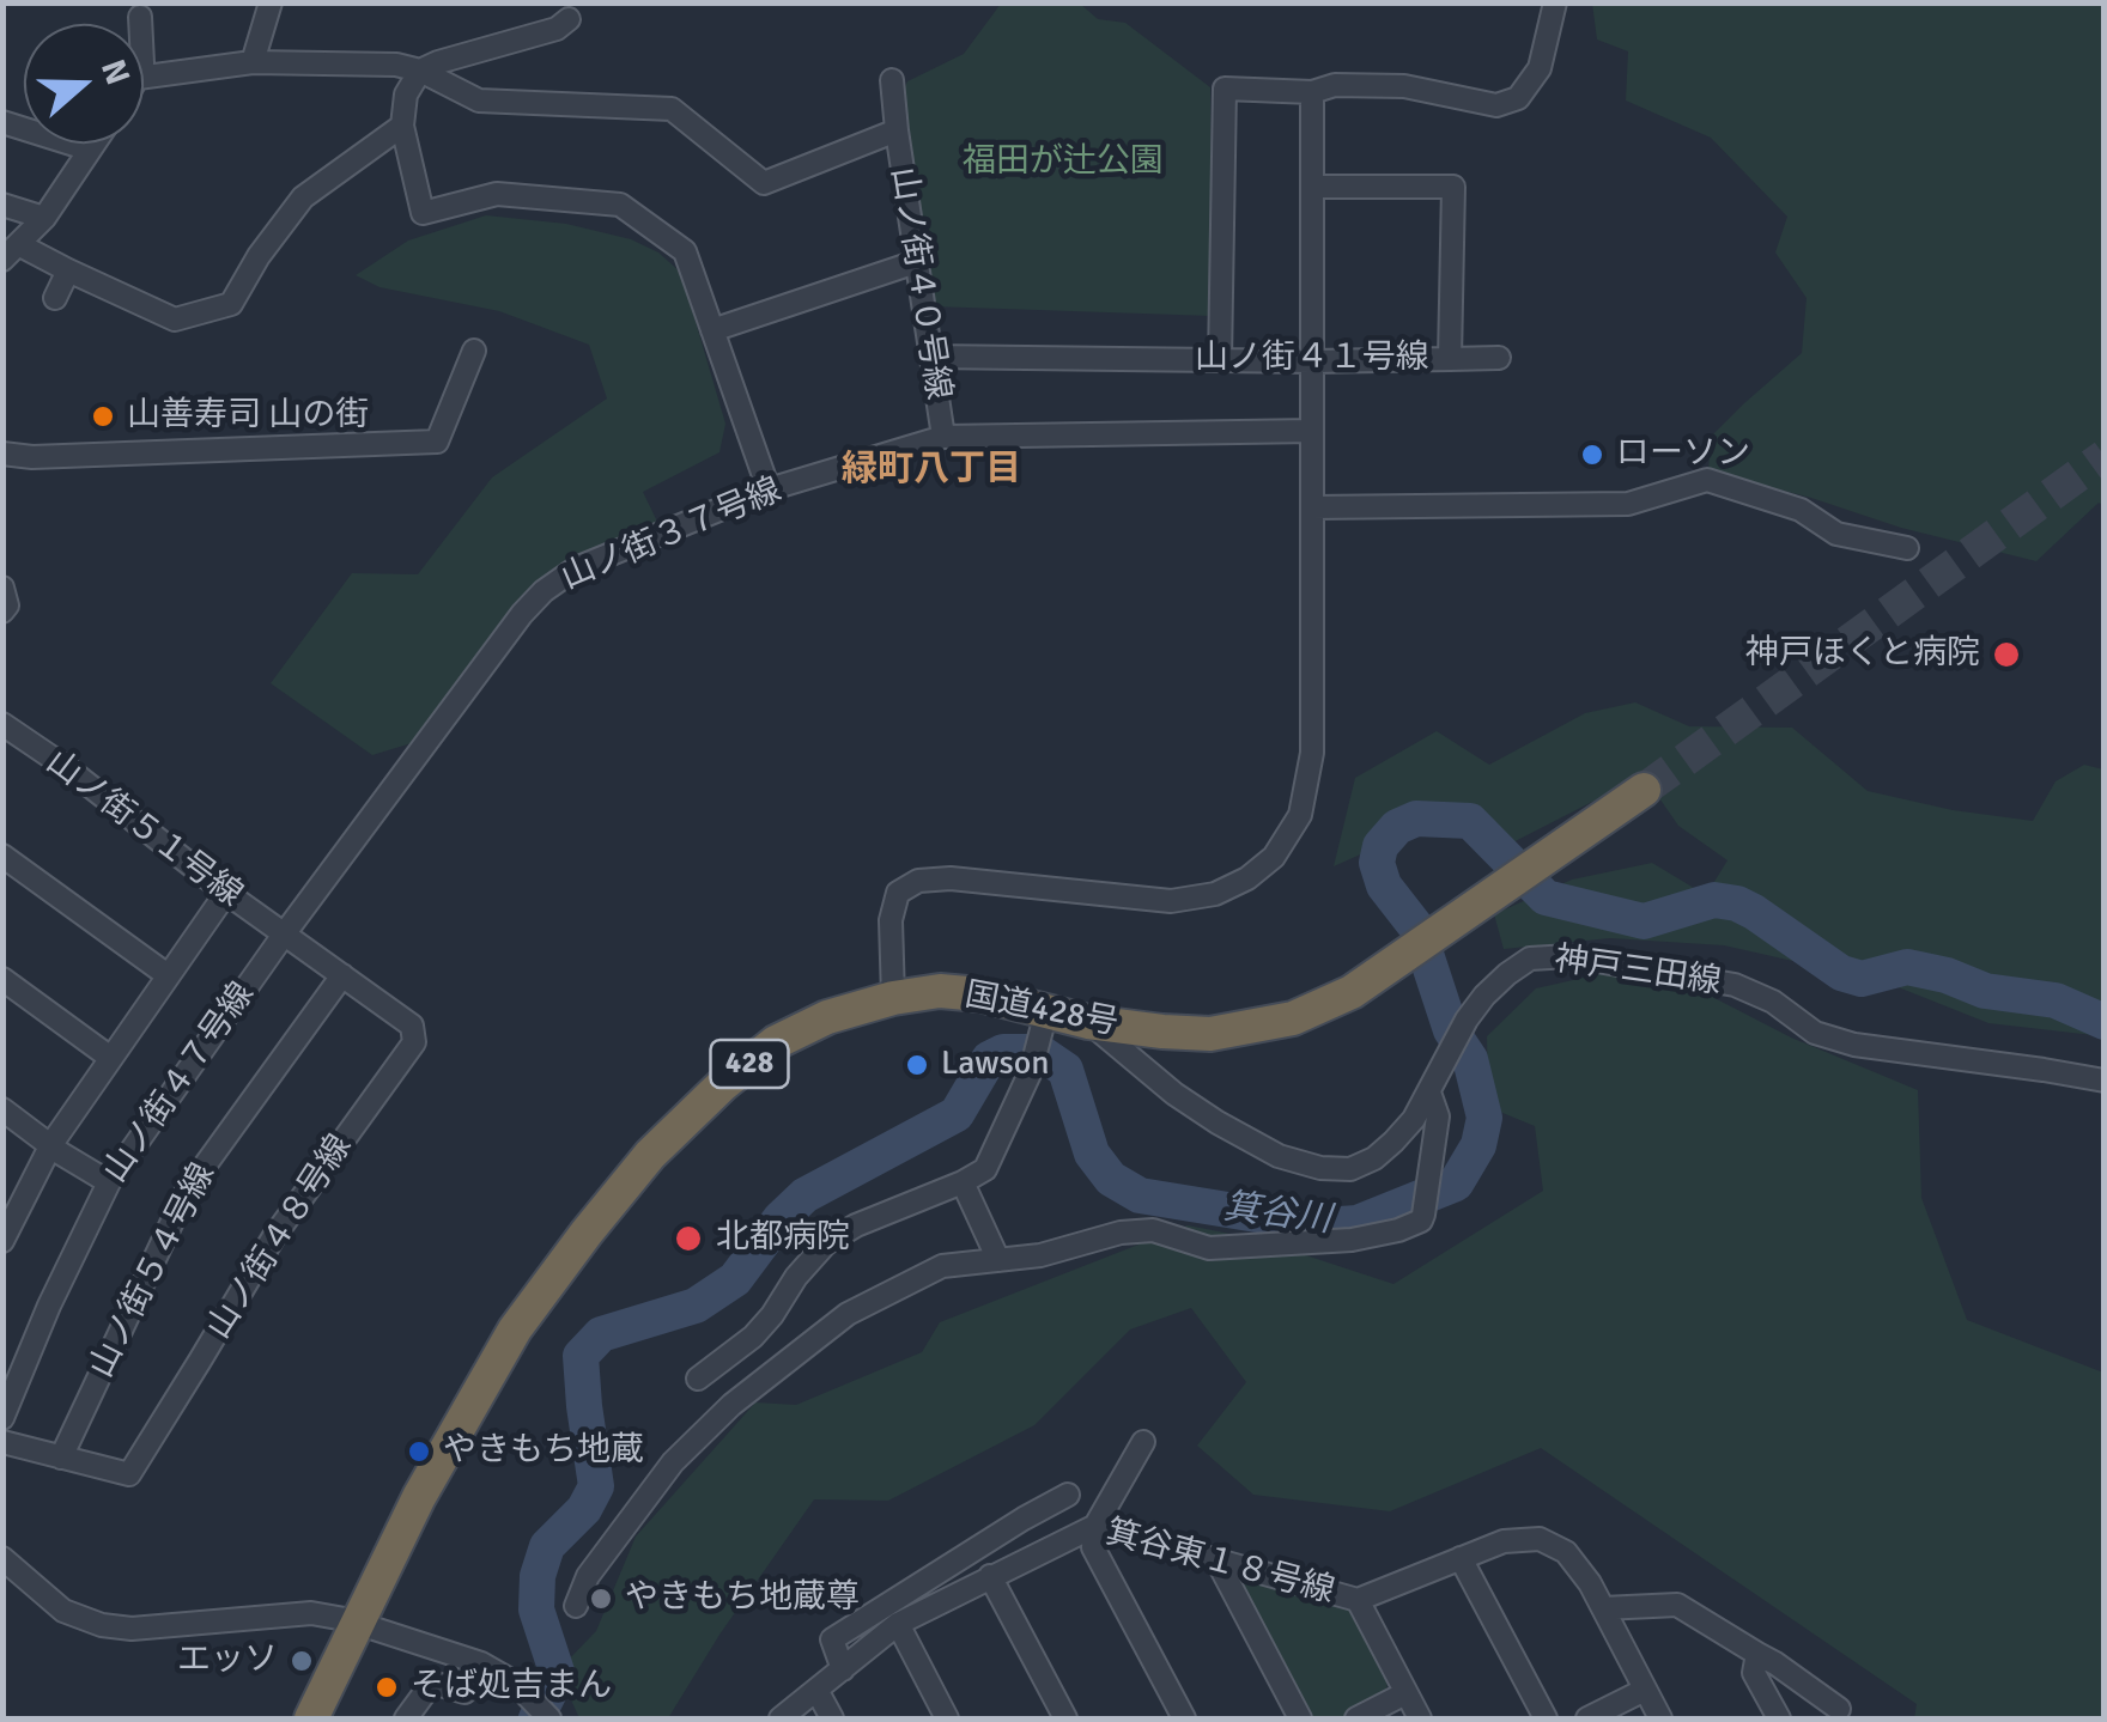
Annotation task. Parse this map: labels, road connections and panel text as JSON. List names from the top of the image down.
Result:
{
  "streets": {
    "highway": ["国道428号", "428"],
    "street": [
      "山ノ街４０号線",
      "山ノ街４１号線",
      "山ノ街３７号線",
      "山ノ街５１号線",
      "神戸三田線",
      "山ノ街４７号線",
      "山ノ街４８号線",
      "山ノ街５４号線",
      "箕谷東１８号線"
    ]
  },
  "crossings": [
    ["山ノ街４０号線", "山ノ街４１号線"],
    ["山ノ街４０号線", "山ノ街３７号線"],
    ["山ノ街３７号線", "山ノ街４７号線"],
    ["山ノ街５１号線", "山ノ街４７号線"],
    ["山ノ街５１号線", "山ノ街４８号線"],
    ["神戸三田線", "国道428号"],
    ["山ノ街４７号線", "山ノ街４８号線"],
    ["山ノ街４８号線", "山ノ街５４号線"]
  ],
  "districts": ["緑町八丁目"],
  "water": ["箕谷川"],
  "parks": ["福田が辻公園"],
  "places": [
    "山善寿司 山の街",
    "ローソン",
    "神戸ほくと病院",
    "Lawson",
    "北都病院",
    "やきもち地蔵",
    "やきもち地蔵尊",
    "エッソ",
    "そば処吉まん"
  ],
  "north": "right"
}
